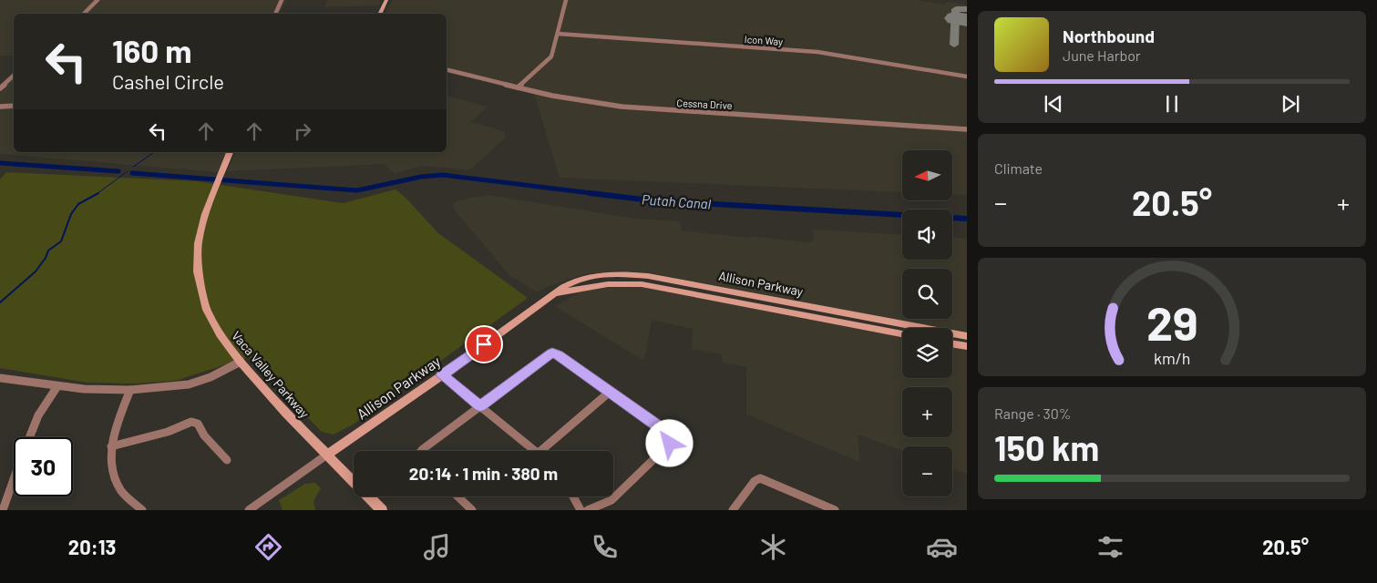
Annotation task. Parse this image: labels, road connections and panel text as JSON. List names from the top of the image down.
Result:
{
  "streets": {
    "street": [
      "Icon Way",
      "Cessna Drive",
      "Allison Parkway",
      "Vaca Valley Parkway"
    ]
  },
  "crossings": [
    ["Allison Parkway", "Vaca Valley Parkway"]
  ],
  "water": ["Putah Canal"],
  "north": "left",
  "page": {
    "turn": ["160 m", "Cashel Circle"],
    "song": ["Northbound", "June Harbor"],
    "tile": [
      "Climate",
      ["Range · 30%", "150 km"]
    ],
    "map_buttons": ["+", "−"],
    "heat": ["−", "20.5°", "+"],
    "limit": "30",
    "trip": "20:14 · 1 min · 380 m",
    "tabs": ["20:13", "20.5°"],
    "gauge": ["29", "km/h"]
  }
}
